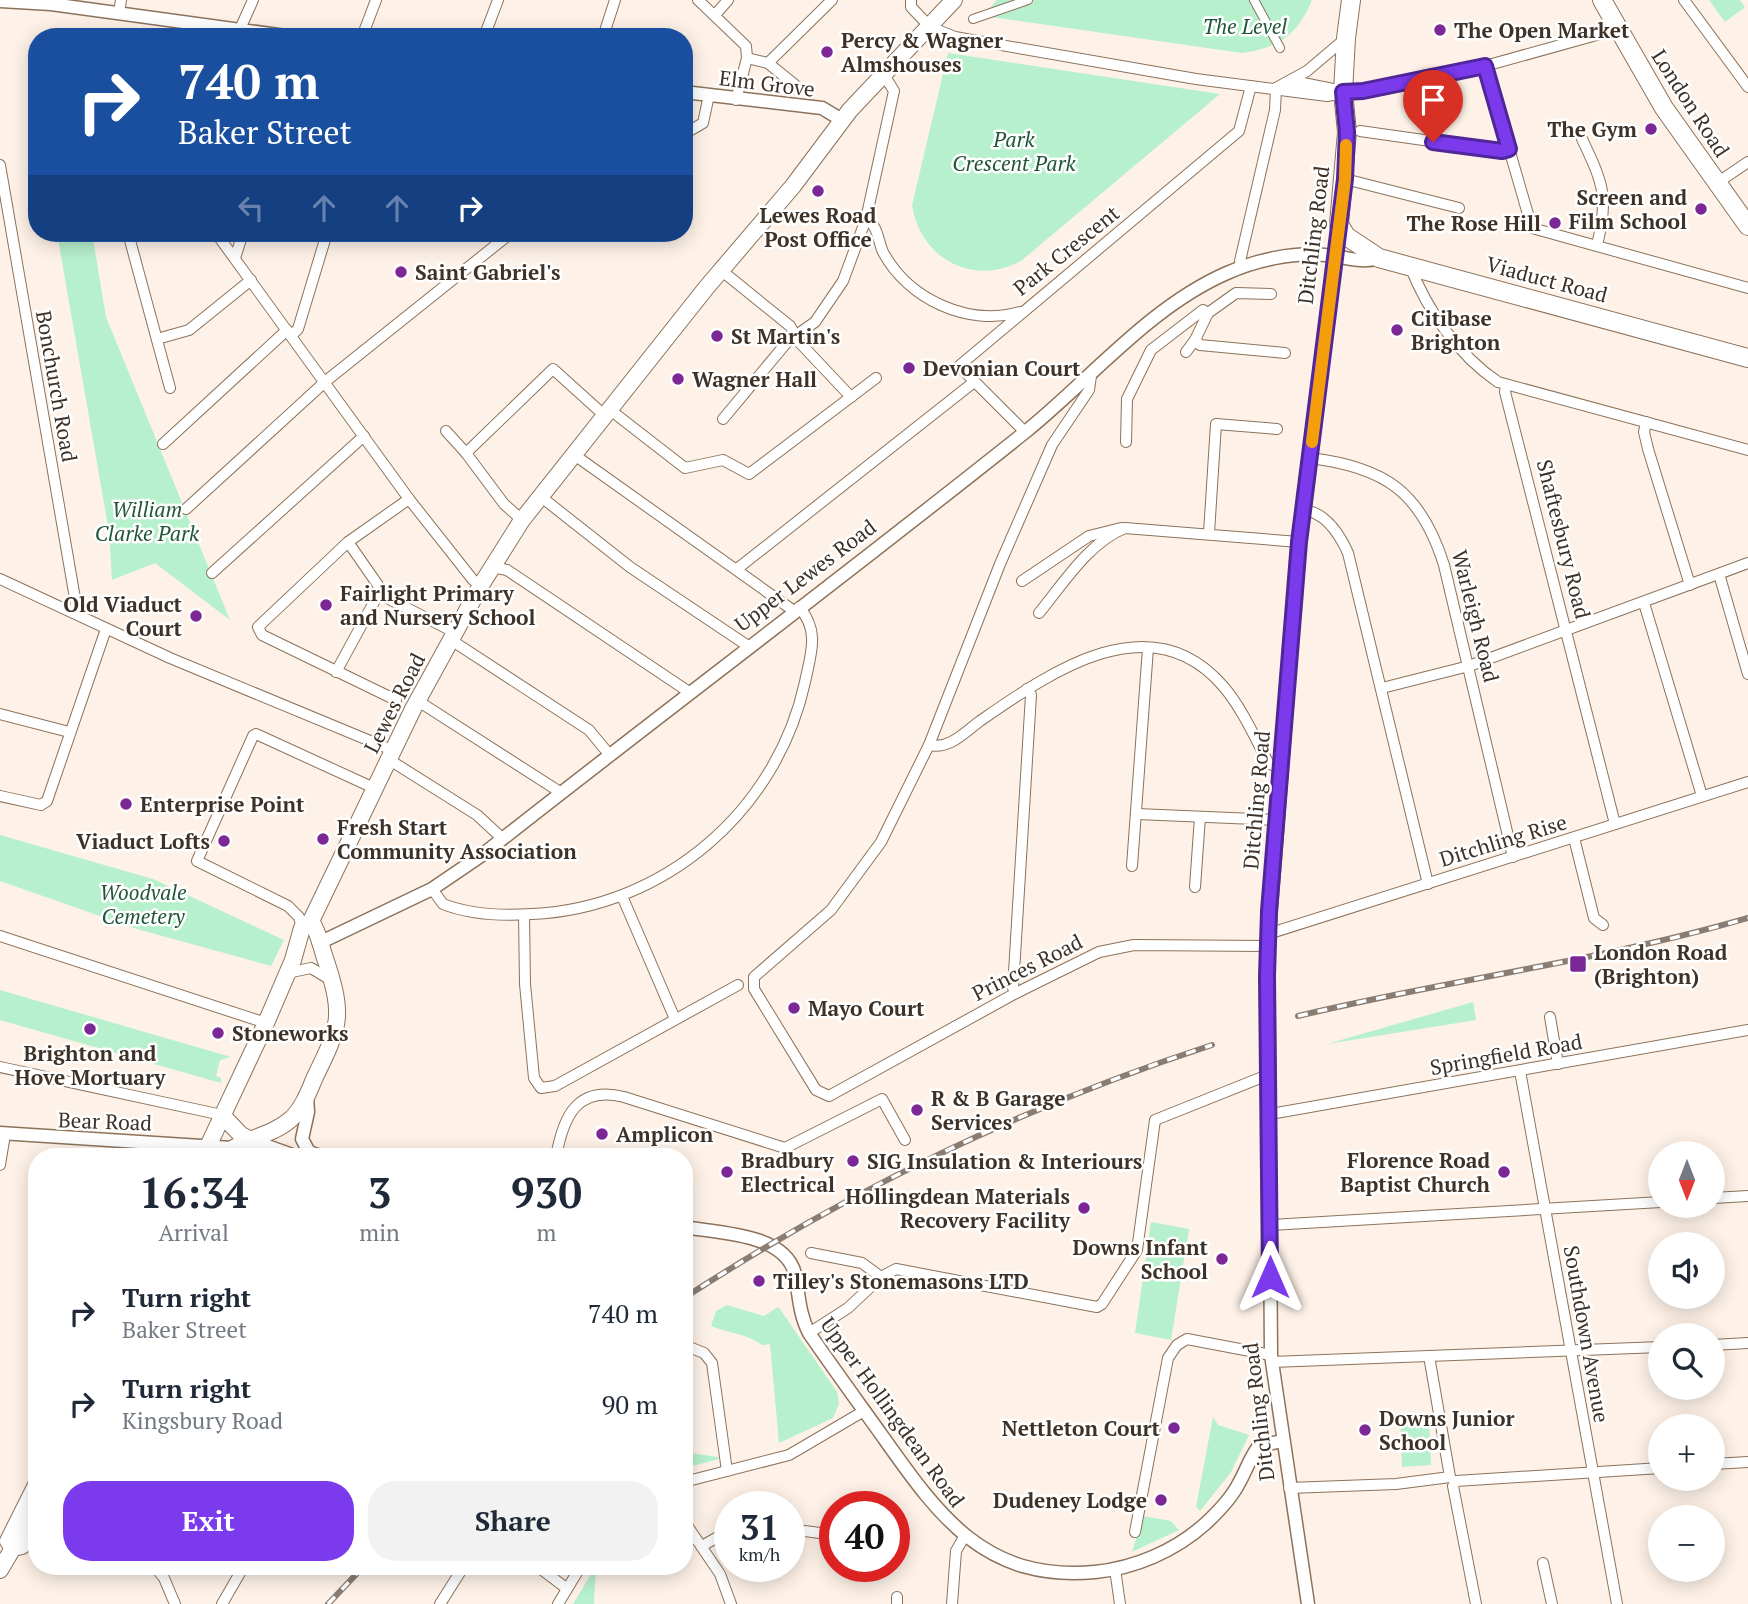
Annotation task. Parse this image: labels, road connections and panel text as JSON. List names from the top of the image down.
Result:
{
  "streets": {
    "highway": ["London Road", "Ditchling Road", "Viaduct Road"],
    "main road": ["Upper Lewes Road", "Lewes Road"],
    "street": [
      "Elm Grove",
      "Park Crescent",
      "Bonchurch Road",
      "Shaftesbury Road",
      "Warleigh Road",
      "Ditchling Rise",
      "Princes Road",
      "Springfield Road",
      "Bear Road",
      "Southdown Avenue",
      "Upper Hollingdean Road"
    ]
  },
  "crossings": [
    ["Elm Grove", "Lewes Road"],
    ["Ditchling Road", "Viaduct Road"],
    ["Ditchling Road", "Upper Lewes Road"],
    ["Ditchling Road", "Warleigh Road"],
    ["Ditchling Road", "Ditchling Rise"],
    ["Ditchling Road", "Princes Road"],
    ["Ditchling Road", "Springfield Road"],
    ["Ditchling Road", "Upper Hollingdean Road"],
    ["Viaduct Road", "Upper Lewes Road"],
    ["Shaftesbury Road", "Ditchling Rise"],
    ["Upper Lewes Road", "Lewes Road"],
    ["Warleigh Road", "Ditchling Rise"],
    ["Ditchling Rise", "Princes Road"],
    ["Springfield Road", "Southdown Avenue"]
  ],
  "parks": [
    "The Level",
    "Park Crescent Park",
    "William Clarke Park",
    "Woodvale Cemetery"
  ],
  "places": {
    "other": [
      "The Open Market",
      "Percy & Wagner Almshouses",
      "The Gym",
      "Lewes Road Post Office",
      "Screen and Film School",
      "The Rose Hill",
      "Saint Gabriel's",
      "Citibase Brighton",
      "St Martin's",
      "Devonian Court",
      "Wagner Hall",
      "Fairlight Primary and Nursery School",
      "Old Viaduct Court",
      "Enterprise Point",
      "Fresh Start Community Association",
      "Viaduct Lofts",
      "Mayo Court",
      "Brighton and Hove Mortuary",
      "Stoneworks",
      "R & B Garage Services",
      "Amplicon",
      "SIG Insulation & Interiours",
      "Bradbury Electrical",
      "Florence Road Baptist Church",
      "Hollingdean Materials Recovery Facility",
      "Downs Infant School",
      "Tilley's Stonemasons LTD",
      "Nettleton Court",
      "Downs Junior School",
      "Dudeney Lodge"
    ],
    "transit": ["London Road (Brighton)"]
  },
  "north": "bottom",
  "page": {
    "turn": ["740 m", "Baker Street"],
    "map_buttons": ["+", "−"],
    "eta": [
      "16:34",
      "Arrival",
      "3",
      "min",
      "930",
      "m"
    ],
    "list": [
      {
        "name": "Turn right",
        "note": "Baker Street",
        "value": "740 m"
      },
      {
        "name": "Turn right",
        "note": "Kingsbury Road",
        "value": "90 m"
      }
    ],
    "buttons": ["Exit", "Share"],
    "speed": "31 km/h",
    "limit": "40"
  }
}
